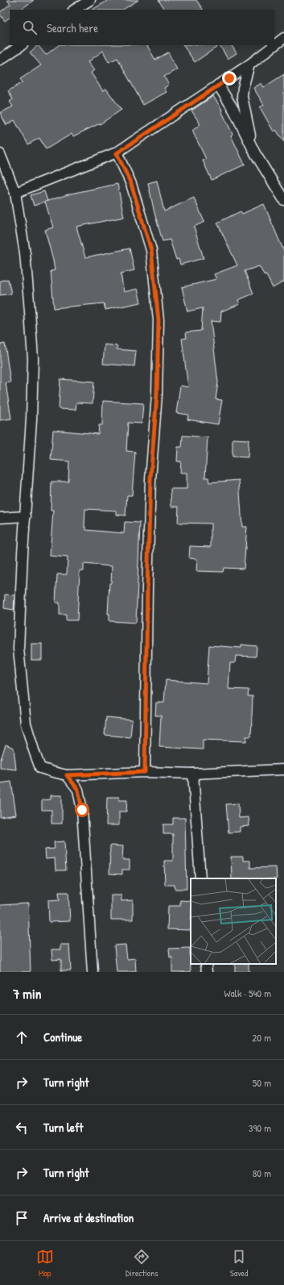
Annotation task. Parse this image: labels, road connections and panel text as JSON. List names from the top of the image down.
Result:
{
  "page": {
    "search": "Search here",
    "heading": ["7 min", "Walk · 540 m"],
    "list": [
      ["Continue", "20 m"],
      ["Turn right", "50 m"],
      ["Turn left", "390 m"],
      ["Turn right", "80 m"],
      "Arrive at destination"
    ],
    "nav": ["Map", "Directions", "Saved"]
  }
}
